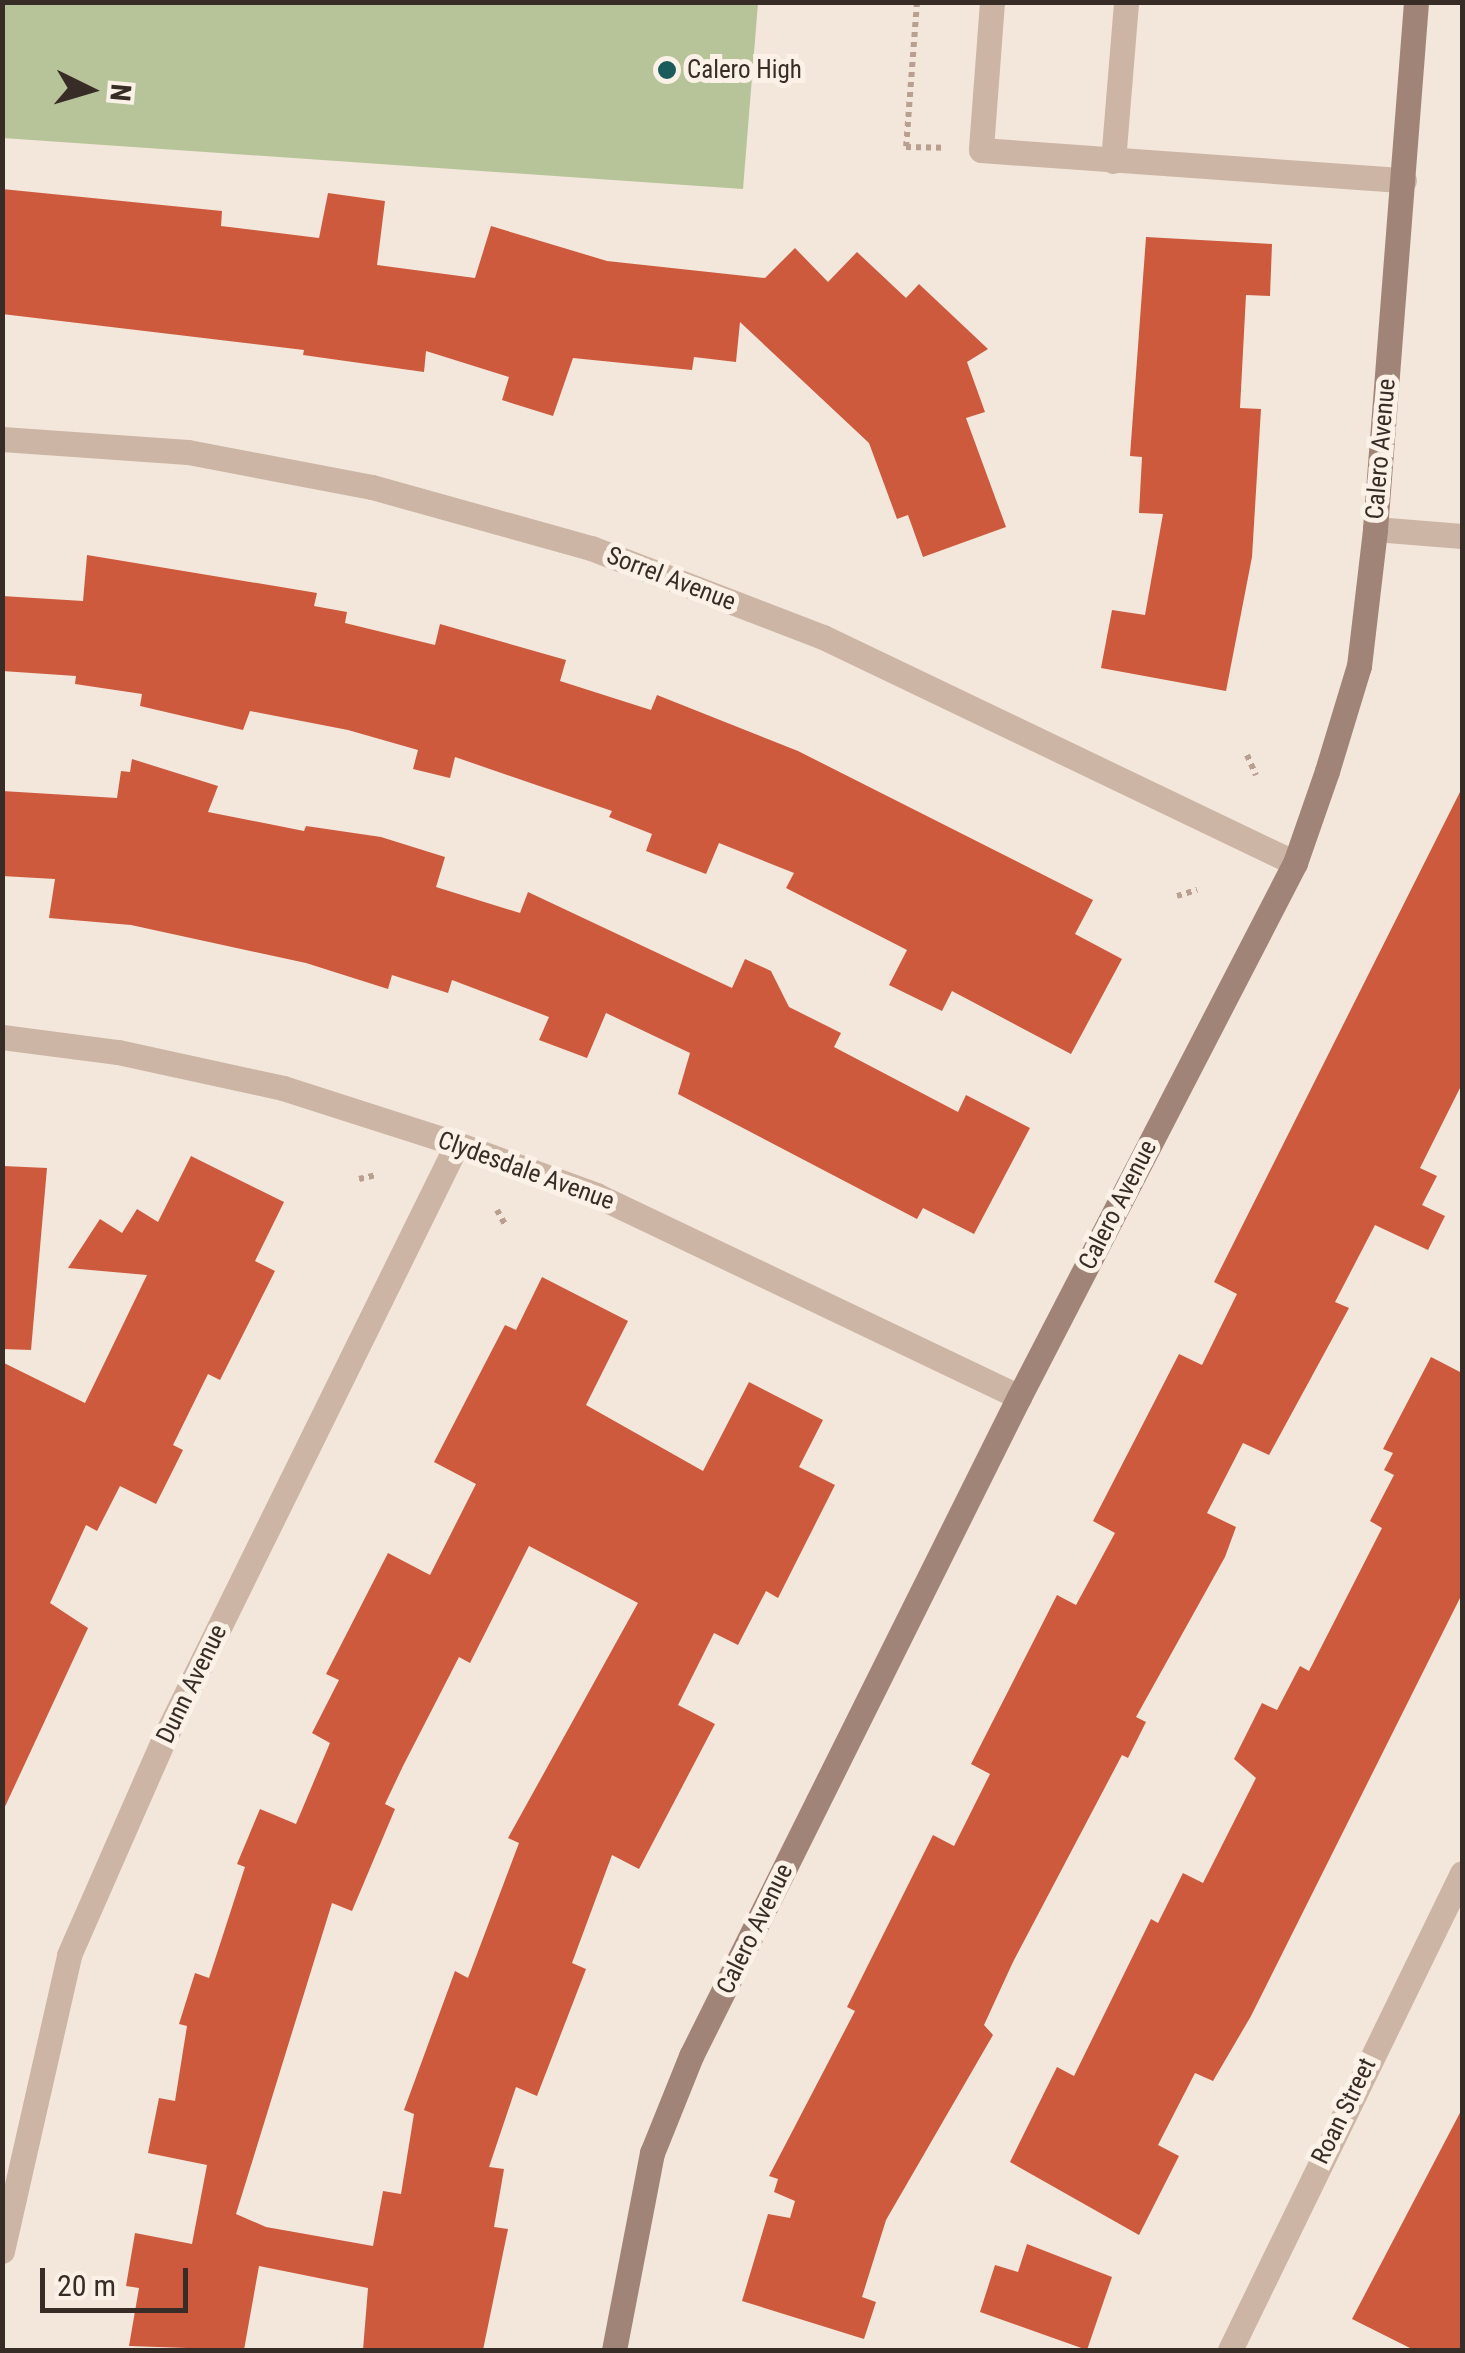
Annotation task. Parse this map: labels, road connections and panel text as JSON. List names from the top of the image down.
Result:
{
  "streets": {
    "street": [
      "Calero Avenue",
      "Sorrel Avenue",
      "Clydesdale Avenue",
      "Dunn Avenue",
      "Roan Street"
    ]
  },
  "crossings": [
    ["Calero Avenue", "Sorrel Avenue"],
    ["Calero Avenue", "Clydesdale Avenue"],
    ["Clydesdale Avenue", "Dunn Avenue"]
  ],
  "places": ["Calero High"],
  "scale_bar": "20 m",
  "north": "right"
}
